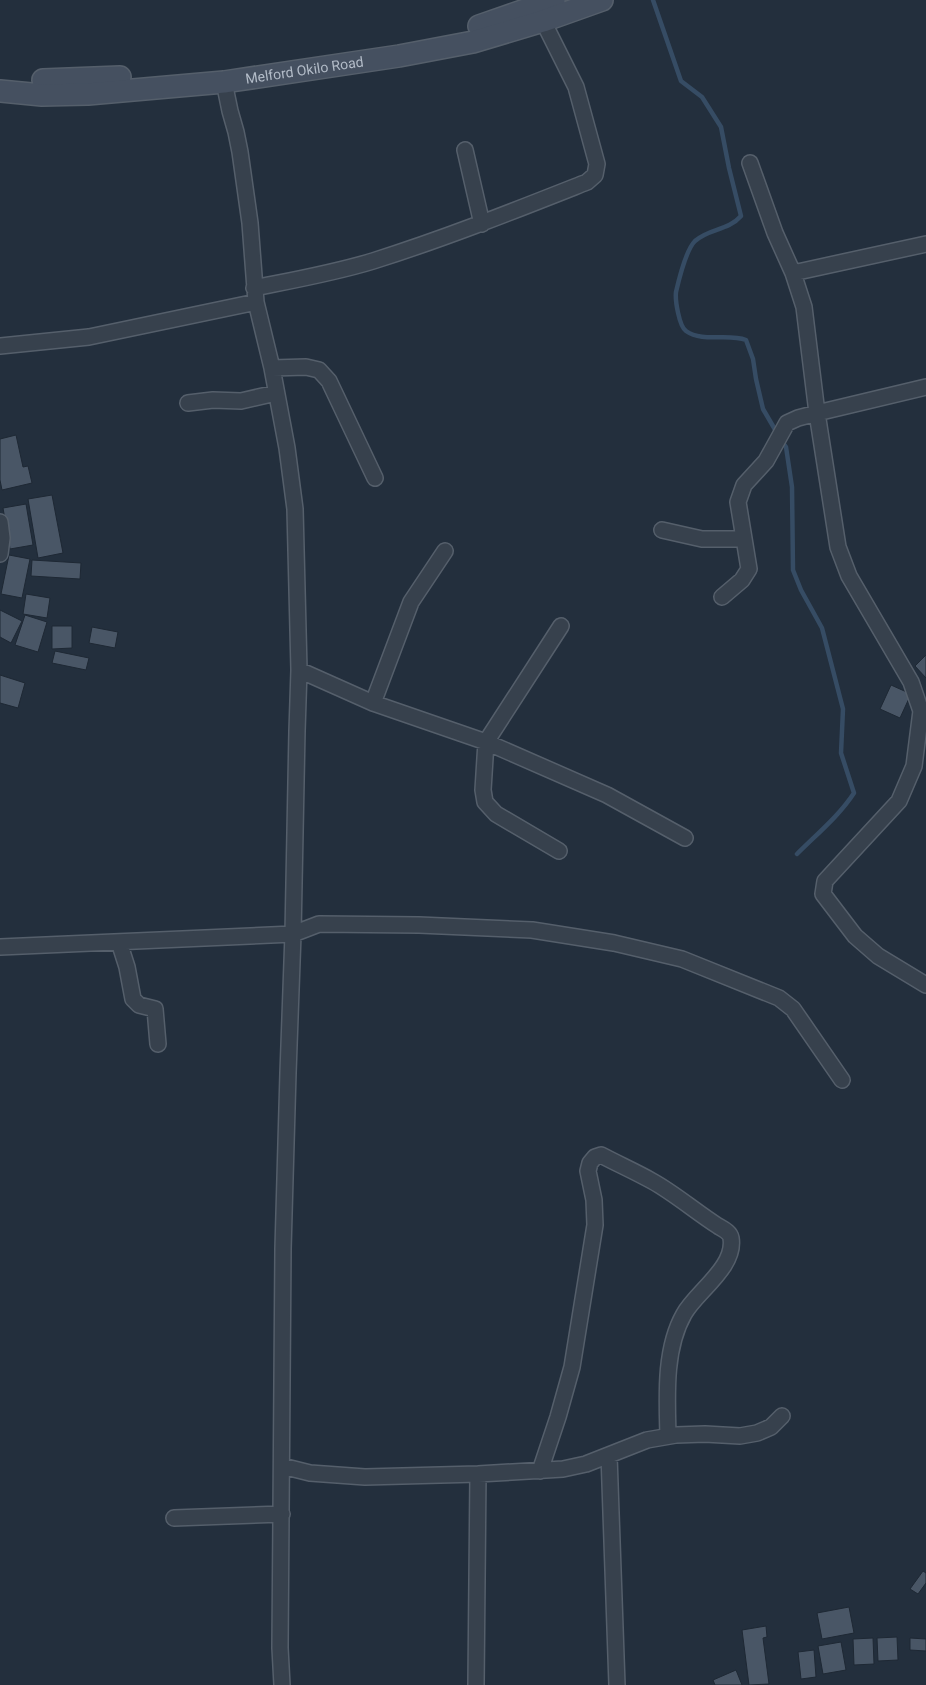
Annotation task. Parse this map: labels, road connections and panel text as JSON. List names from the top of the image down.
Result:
{
  "streets": {
    "main road": ["Melford Okilo Road"]
  }
}
